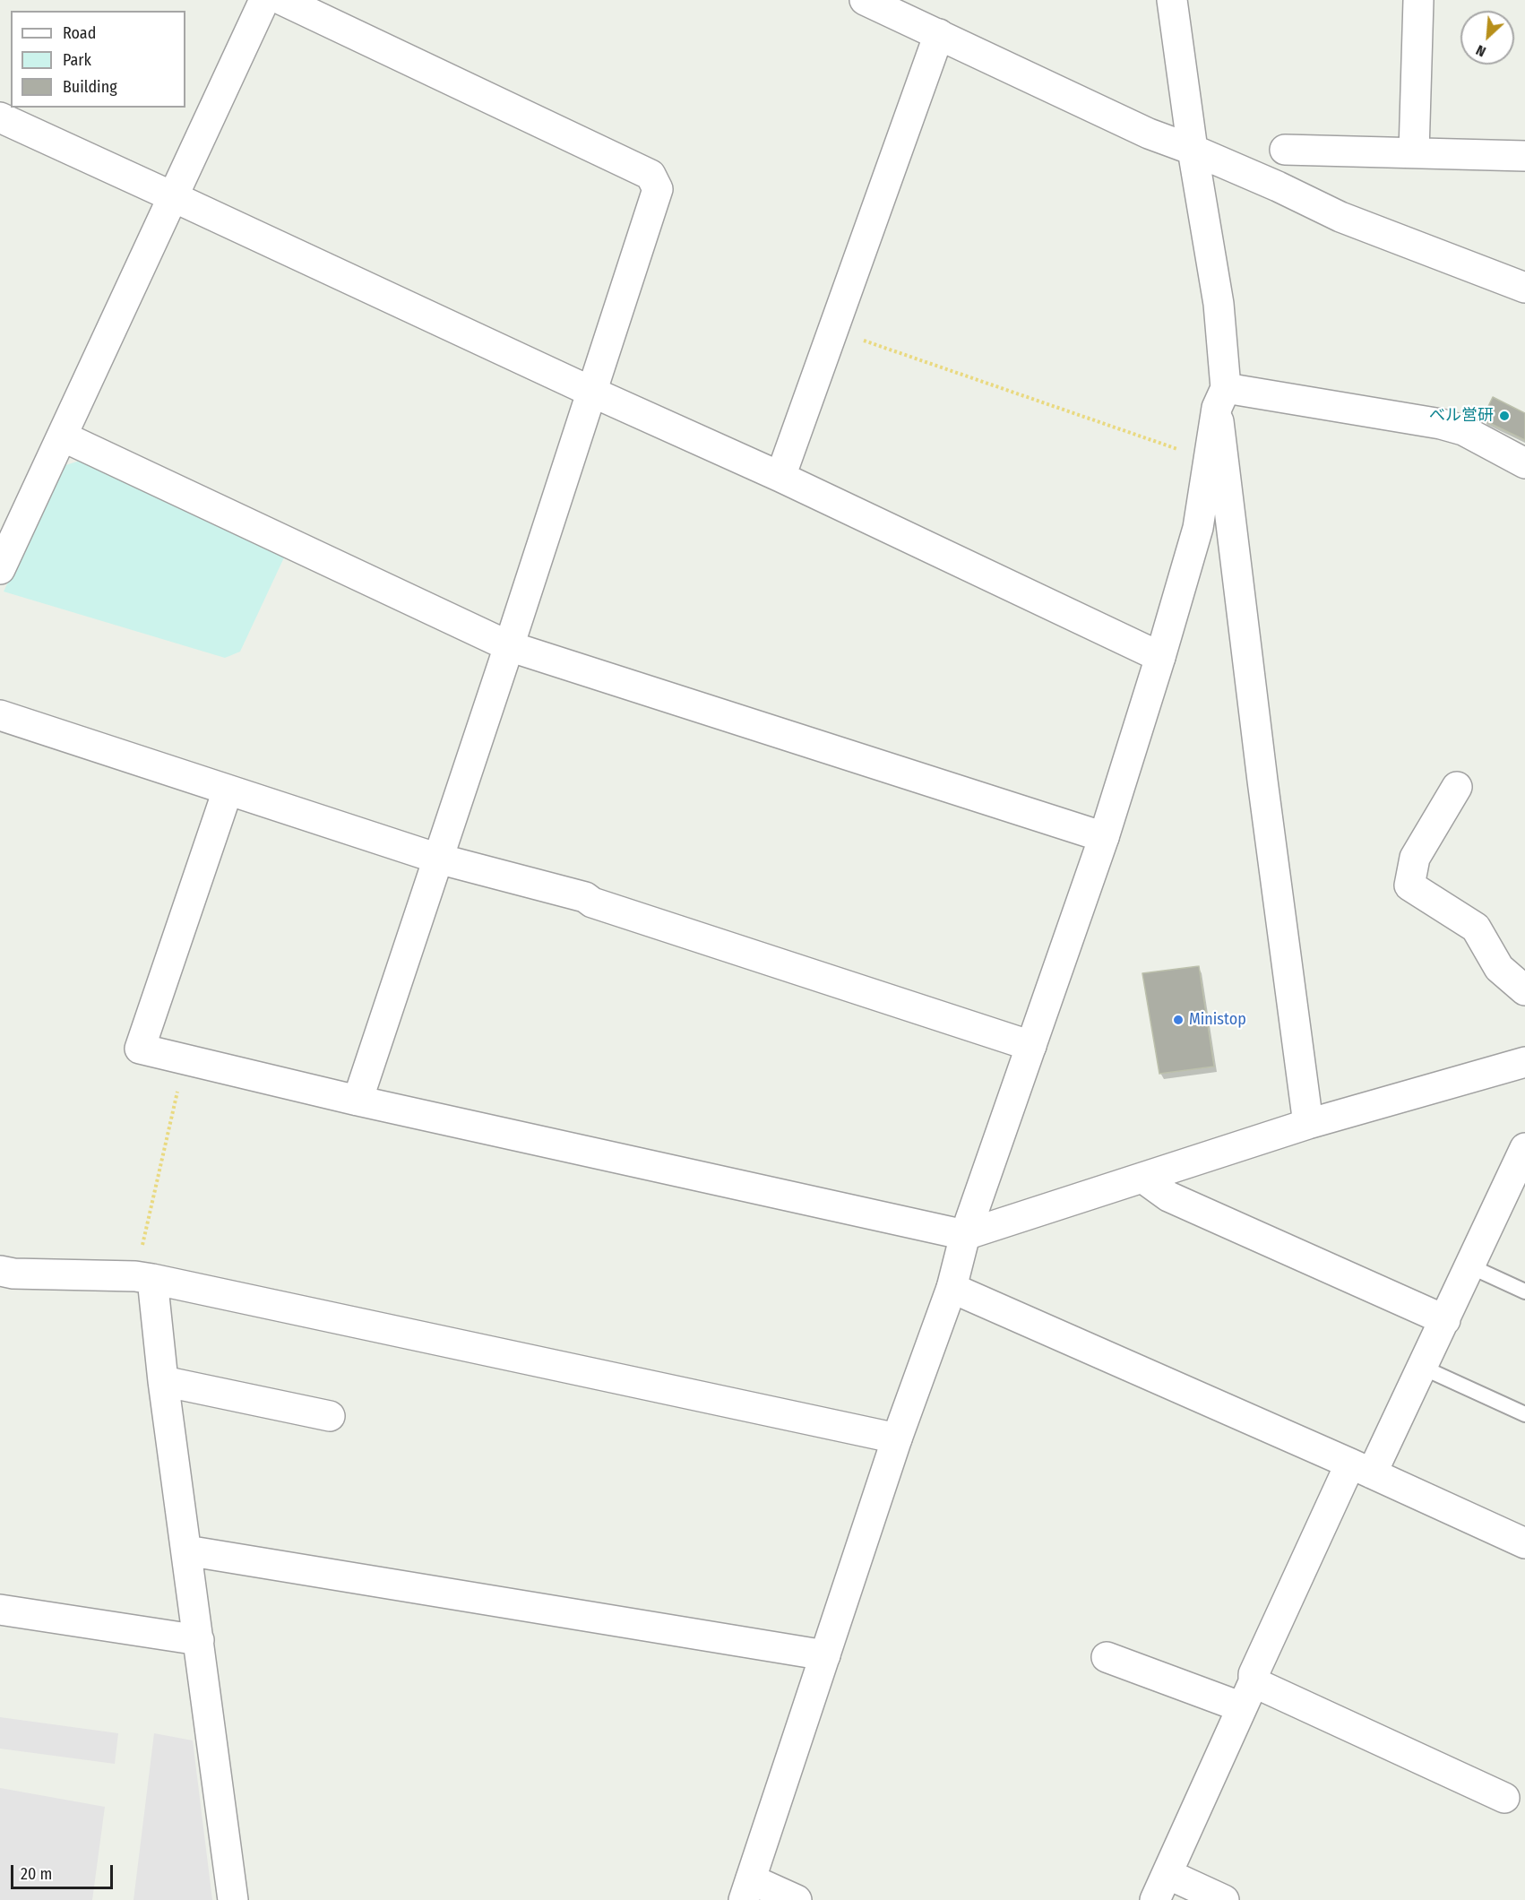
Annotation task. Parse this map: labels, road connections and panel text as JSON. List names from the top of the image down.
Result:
{
  "places": ["べル営研", "Ministop"],
  "legend": ["Road", "Park", "Building"],
  "scale_bar": "20 m",
  "north": "bottom left"
}
